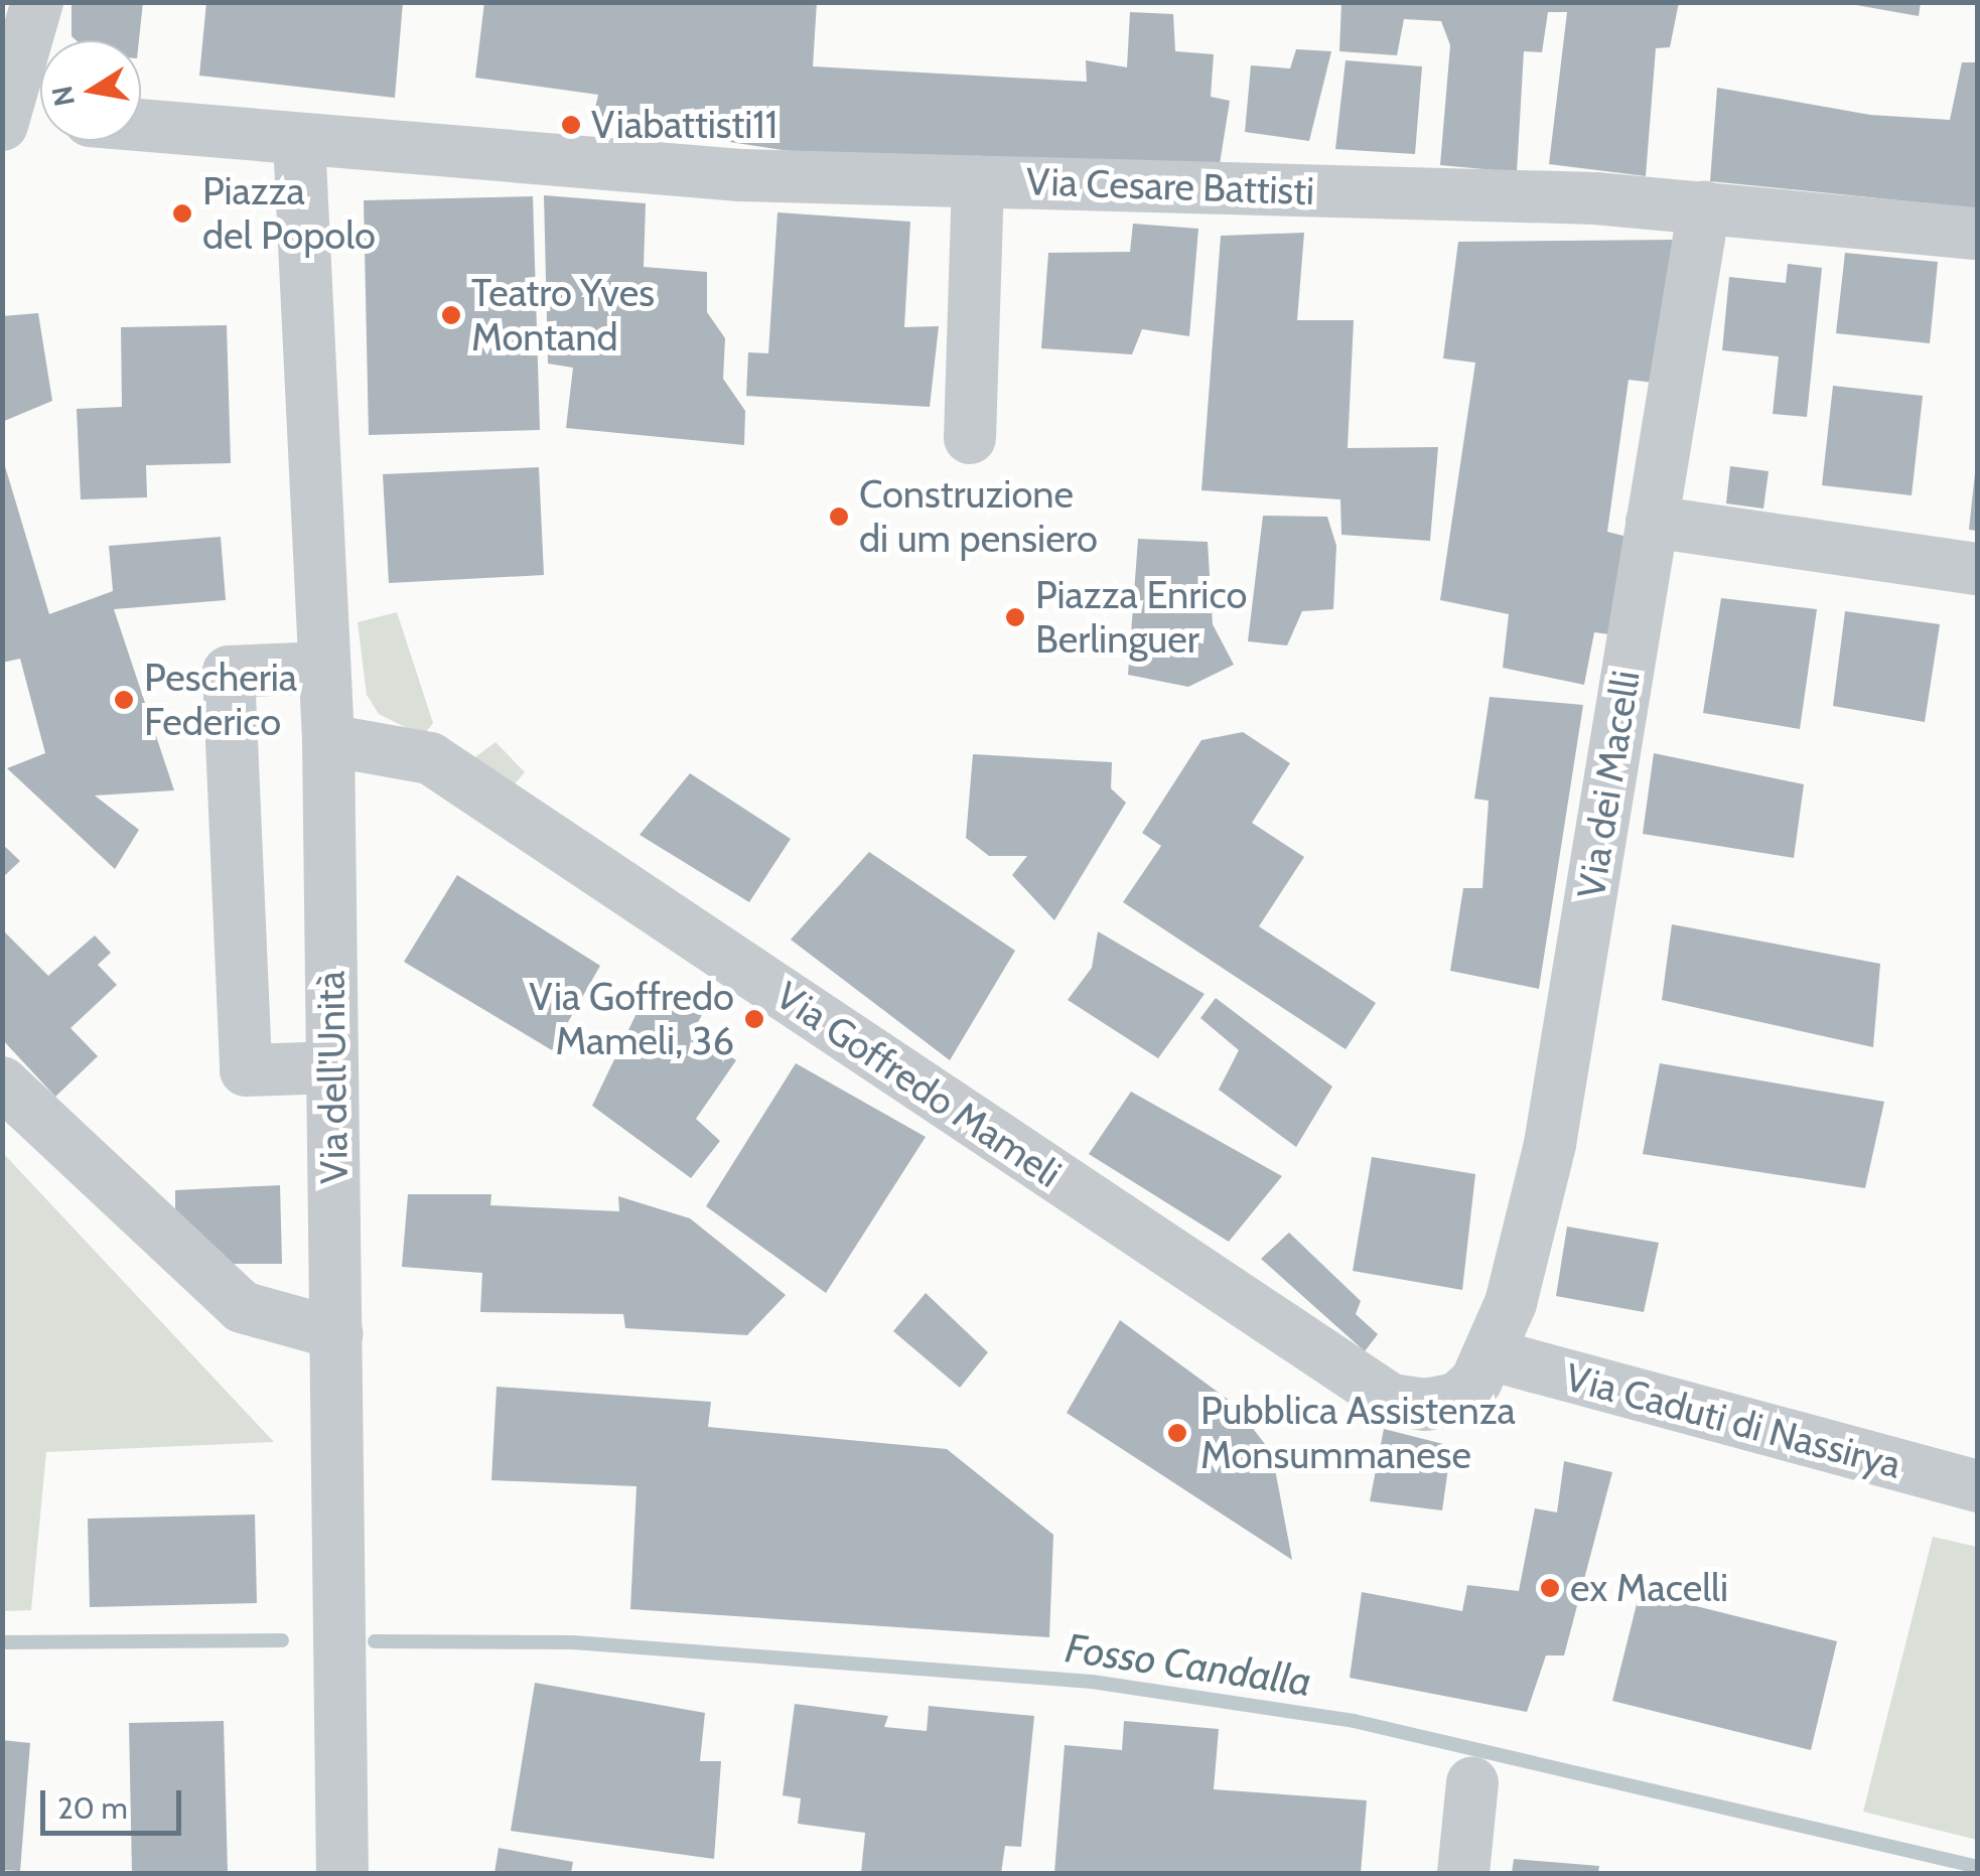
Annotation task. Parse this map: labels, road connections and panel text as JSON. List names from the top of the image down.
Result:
{
  "streets": {
    "street": [
      "Via Cesare Battisti",
      "Via dei Macelli",
      "Via dell'Unità",
      "Via Goffredo Mameli",
      "Via Caduti di Nassirya"
    ]
  },
  "crossings": [
    ["Via Cesare Battisti", "Via dei Macelli"],
    ["Via Cesare Battisti", "Via dell'Unità"],
    ["Via dei Macelli", "Via Goffredo Mameli"],
    ["Via dei Macelli", "Via Caduti di Nassirya"],
    ["Via dell'Unità", "Via Goffredo Mameli"],
    ["Via Goffredo Mameli", "Via Caduti di Nassirya"]
  ],
  "water": ["Fosso Candalla"],
  "places": [
    "Viabattisti11",
    "Piazza del Popolo",
    "Teatro Yves Montand",
    "Construzione di um pensiero",
    "Piazza Enrico Berlinguer",
    "Pescheria Federico",
    "Via Goffredo Mameli, 36",
    "Pubblica Assistenza Monsummanese",
    "ex Macelli"
  ],
  "scale_bar": "20 m",
  "north": "left"
}
